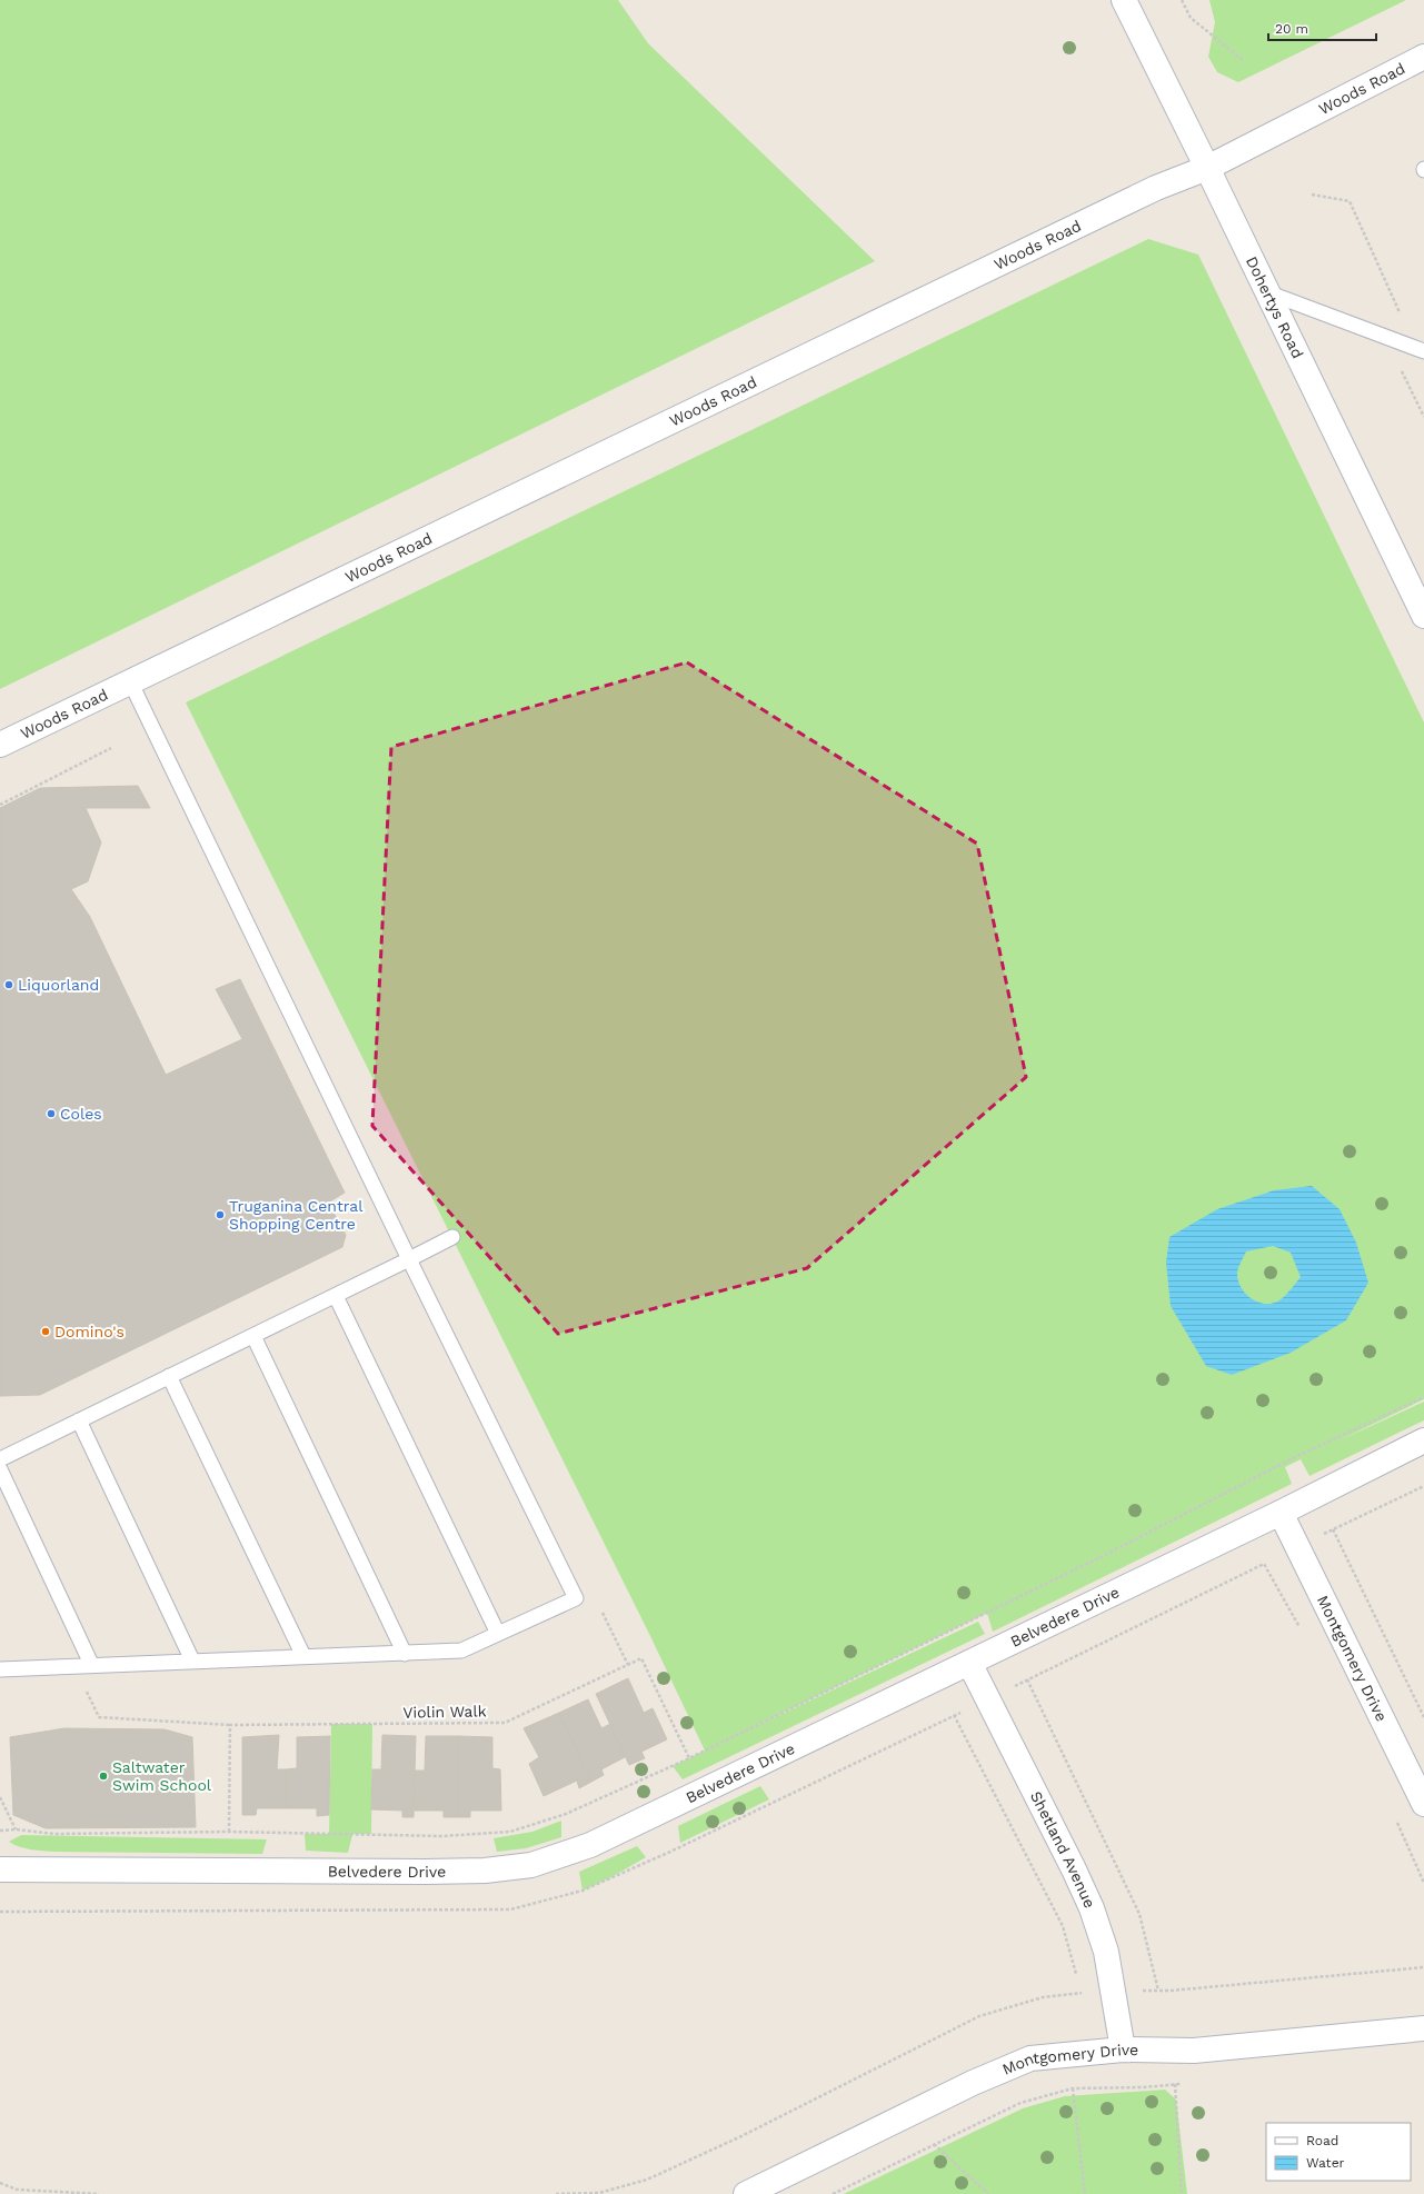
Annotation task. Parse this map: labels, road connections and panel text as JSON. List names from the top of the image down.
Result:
{
  "streets": {
    "street": [
      "Woods Road",
      "Dohertys Road",
      "Belvedere Drive",
      "Montgomery Drive",
      "Shetland Avenue"
    ],
    "path": ["Violin Walk"]
  },
  "crossings": [
    ["Woods Road", "Dohertys Road"],
    ["Belvedere Drive", "Montgomery Drive"],
    ["Belvedere Drive", "Shetland Avenue"],
    ["Montgomery Drive", "Shetland Avenue"]
  ],
  "places": [
    "Liquorland",
    "Coles",
    "Truganina Central Shopping Centre",
    "Domino's",
    "Saltwater Swim School"
  ],
  "legend": ["Road", "Water"],
  "scale_bar": "20 m"
}
